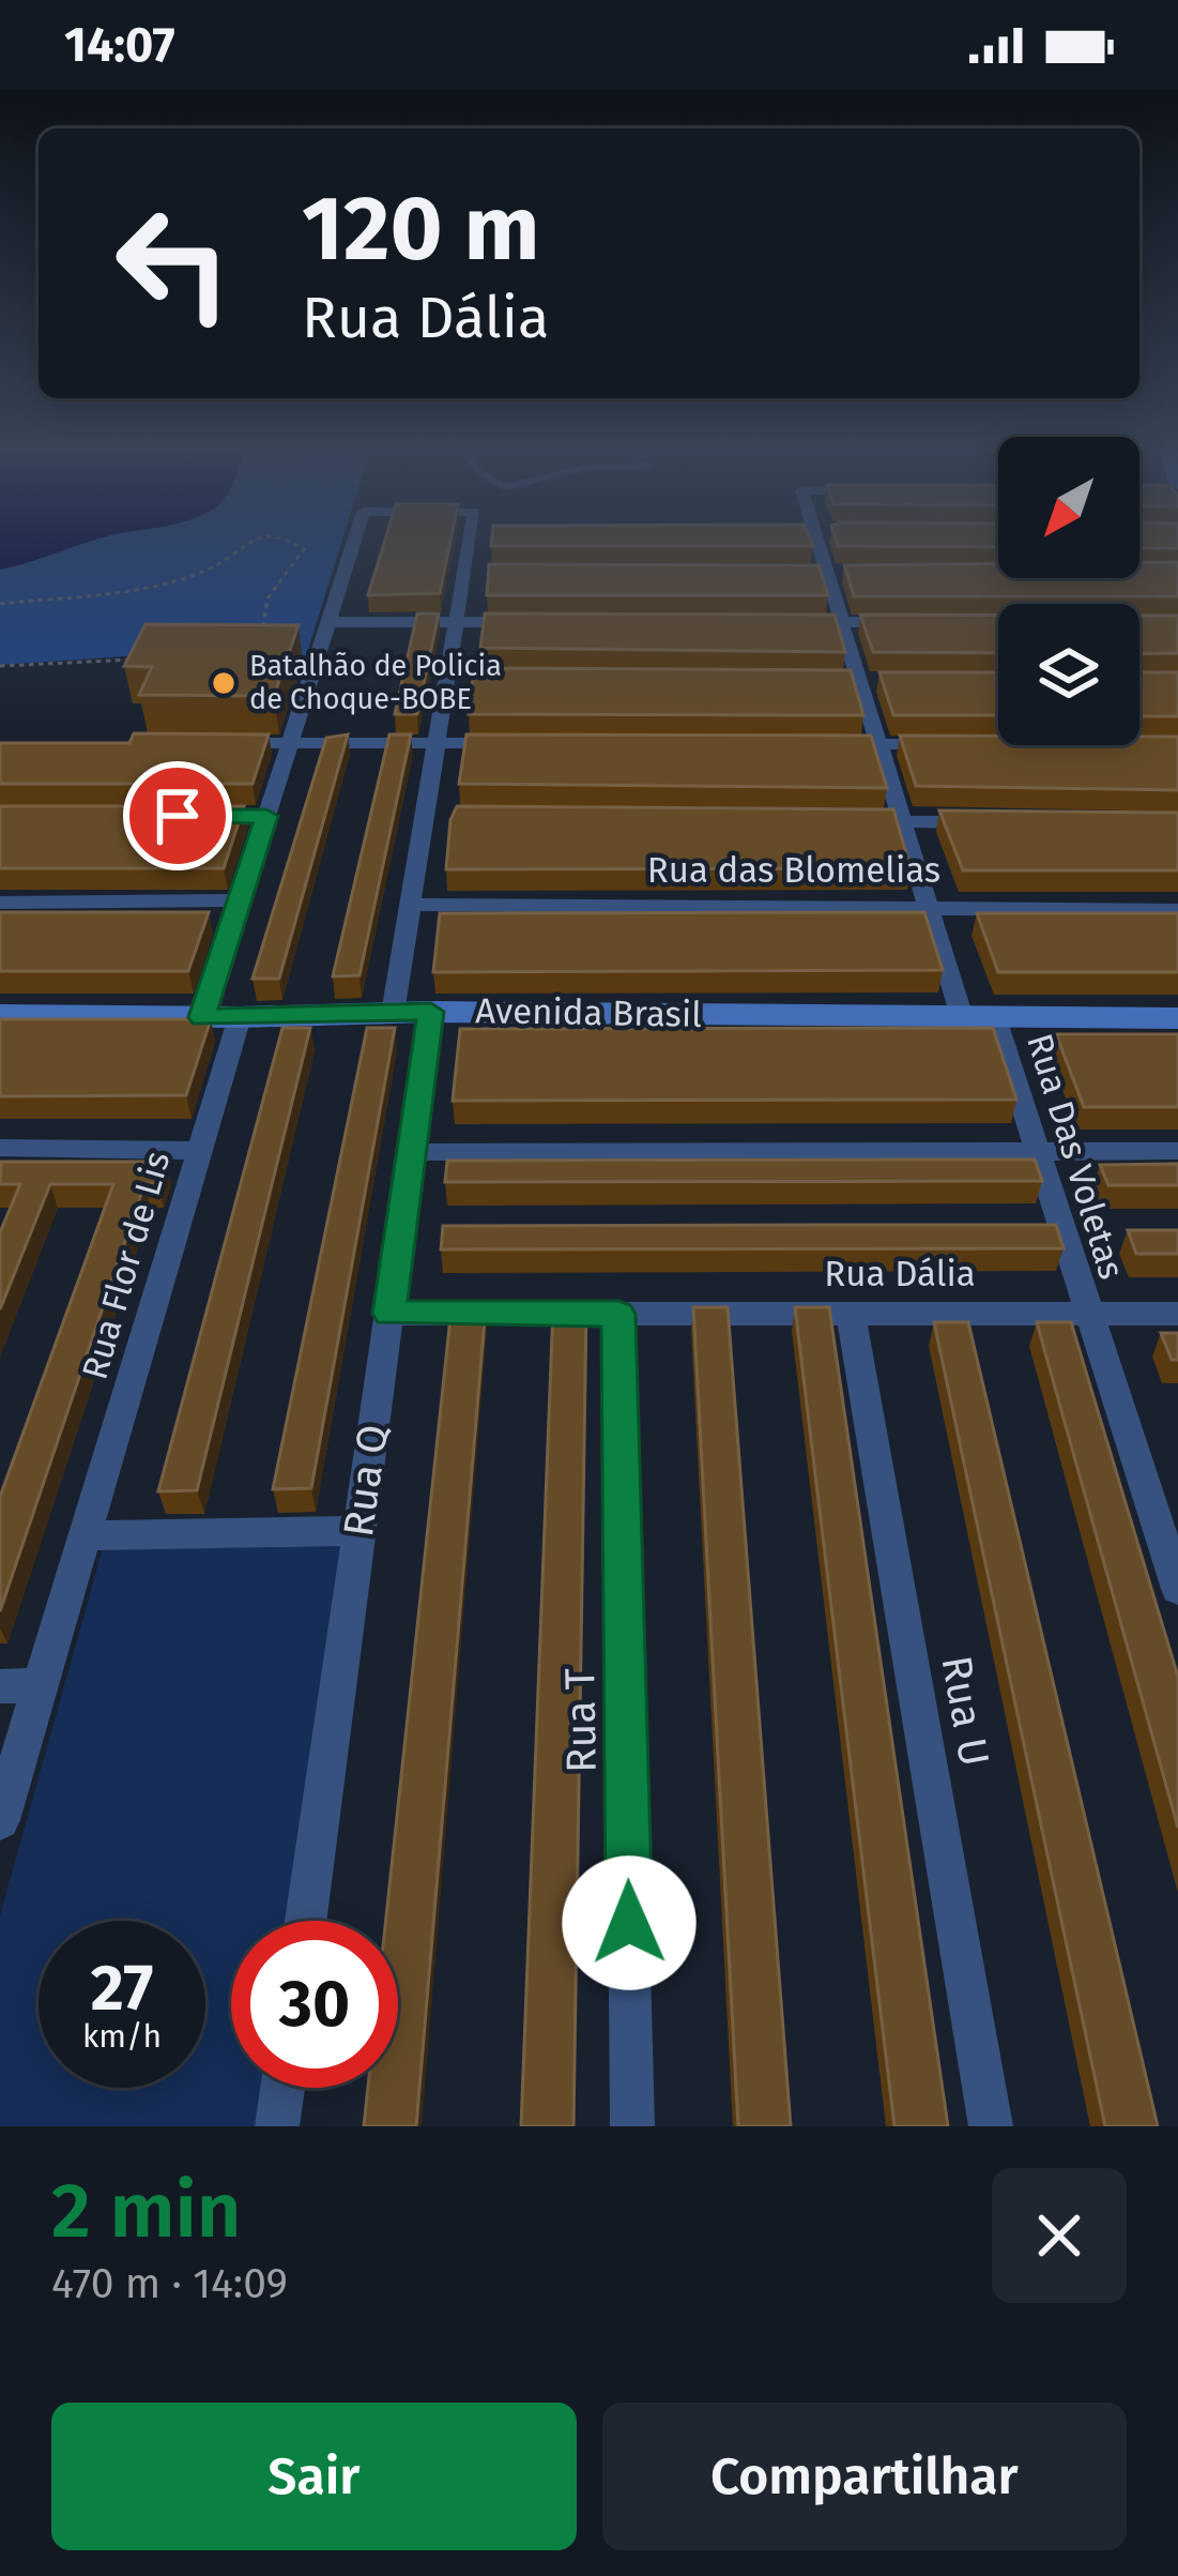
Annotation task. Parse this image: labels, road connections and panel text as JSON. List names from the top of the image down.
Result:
{
  "streets": {
    "street": [
      "Rua das Blomelias",
      "Avenida Brasil",
      "Rua Das Voletas",
      "Rua Flor de Lis",
      "Rua Dália",
      "Rua Q",
      "Rua U",
      "Rua T"
    ]
  },
  "crossings": [
    ["Rua das Blomelias", "Rua Das Voletas"],
    ["Avenida Brasil", "Rua Das Voletas"],
    ["Avenida Brasil", "Rua Flor de Lis"],
    ["Avenida Brasil", "Rua Q"],
    ["Rua Das Voletas", "Rua Dália"],
    ["Rua Dália", "Rua Q"],
    ["Rua Dália", "Rua U"],
    ["Rua Dália", "Rua T"]
  ],
  "places": ["Batalhão de Policia de Choque-BOBE"],
  "north": "bottom left",
  "page": {
    "status": "14:07",
    "turn": ["120 m", "Rua Dália"],
    "speed": "27 km/h",
    "limit": "30",
    "heading": ["2 min", "470 m · 14:09"],
    "buttons": ["Sair", "Compartilhar"]
  }
}
